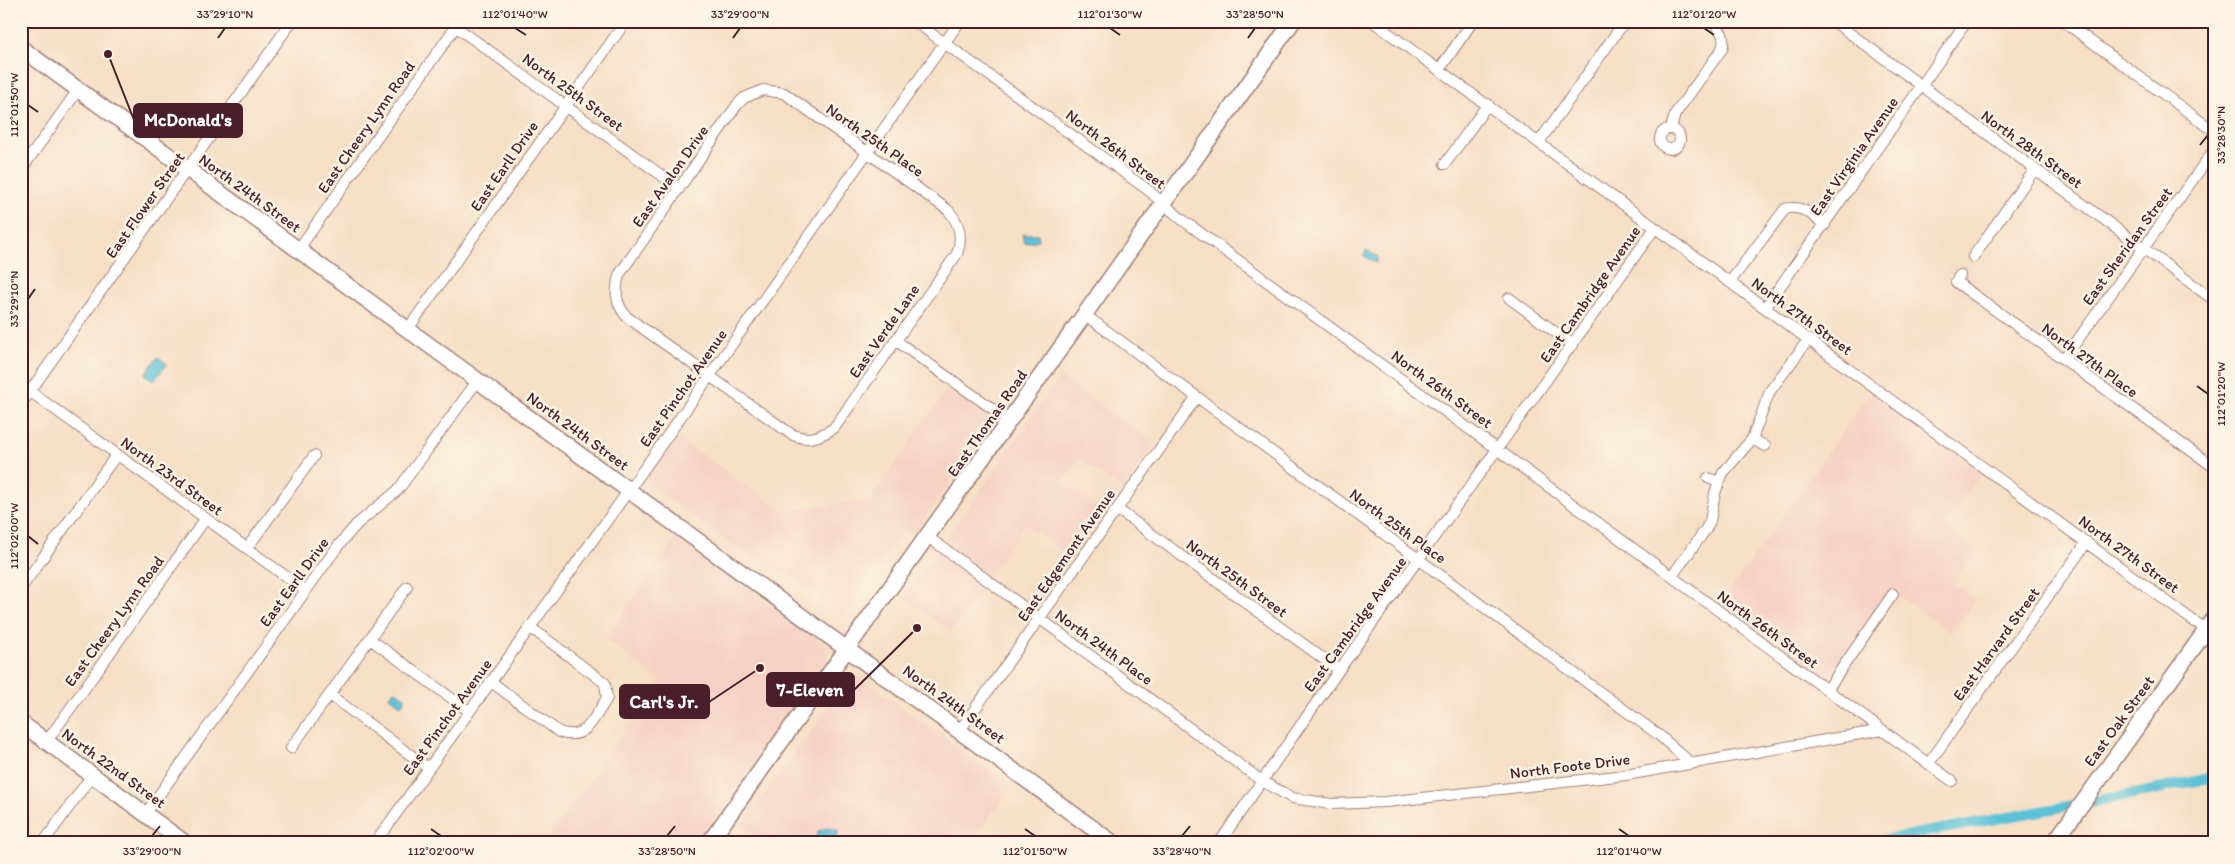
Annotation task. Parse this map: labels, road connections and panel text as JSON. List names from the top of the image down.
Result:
{
  "streets": {
    "main road": [
      "North 24th Street",
      "East Thomas Road",
      "East Oak Street",
      "North 22nd Street"
    ],
    "street": [
      "North 25th Street",
      "East Cheery Lynn Road",
      "North 25th Place",
      "North 26th Street",
      "North 28th Street",
      "East Virginia Avenue",
      "East Earll Drive",
      "East Avalon Drive",
      "East Flower Street",
      "East Sheridan Street",
      "East Cambridge Avenue",
      "North 27th Street",
      "East Verde Lane",
      "North 27th Place",
      "East Pinchot Avenue",
      "North 23rd Street",
      "East Edgemont Avenue",
      "East Harvard Street",
      "North 24th Place",
      "North Foote Drive"
    ]
  },
  "crossings": [
    ["North 25th Street", "East Cheery Lynn Road"],
    ["North 25th Street", "East Earll Drive"],
    ["North 25th Street", "East Avalon Drive"],
    ["North 25th Street", "East Cambridge Avenue"],
    ["North 25th Street", "East Edgemont Avenue"],
    ["East Cheery Lynn Road", "North 24th Street"],
    ["East Cheery Lynn Road", "North 23rd Street"],
    ["East Cheery Lynn Road", "North 22nd Street"],
    ["North 25th Place", "East Avalon Drive"],
    ["North 25th Place", "East Cambridge Avenue"],
    ["North 25th Place", "East Verde Lane"],
    ["North 25th Place", "East Pinchot Avenue"],
    ["North 25th Place", "East Thomas Road"],
    ["North 25th Place", "East Edgemont Avenue"],
    ["North 25th Place", "North Foote Drive"],
    ["North 26th Street", "East Cambridge Avenue"],
    ["North 26th Street", "East Pinchot Avenue"],
    ["North 26th Street", "East Thomas Road"],
    ["North 26th Street", "East Harvard Street"],
    ["North 26th Street", "North Foote Drive"],
    ["North 28th Street", "East Virginia Avenue"],
    ["North 28th Street", "East Sheridan Street"],
    ["East Virginia Avenue", "North 27th Street"],
    ["East Earll Drive", "North 24th Street"],
    ["East Earll Drive", "North 23rd Street"],
    ["East Earll Drive", "North 22nd Street"],
    ["East Avalon Drive", "East Verde Lane"],
    ["East Avalon Drive", "East Pinchot Avenue"],
    ["North 24th Street", "East Flower Street"],
    ["North 24th Street", "East Pinchot Avenue"],
    ["North 24th Street", "East Thomas Road"],
    ["North 24th Street", "East Edgemont Avenue"],
    ["East Flower Street", "North 23rd Street"],
    ["East Sheridan Street", "North 27th Place"],
    ["East Cambridge Avenue", "North 27th Street"],
    ["East Cambridge Avenue", "North 24th Place"],
    ["East Cambridge Avenue", "North Foote Drive"],
    ["North 27th Street", "East Harvard Street"],
    ["North 27th Street", "East Oak Street"],
    ["East Verde Lane", "East Pinchot Avenue"],
    ["East Thomas Road", "North 24th Place"],
    ["East Edgemont Avenue", "North 24th Place"],
    ["North 24th Place", "North Foote Drive"]
  ],
  "places": ["McDonald's", "7-Eleven", "Carl's Jr."],
  "coordinates": [
    "33°29'10\"N",
    "112°01'40\"W",
    "33°29'00\"N",
    "112°01'30\"W",
    "33°28'50\"N",
    "112°01'20\"W",
    "112°01'50\"W",
    "33°28'30\"N",
    "112°02'00\"W",
    "33°28'40\"N"
  ]
}
